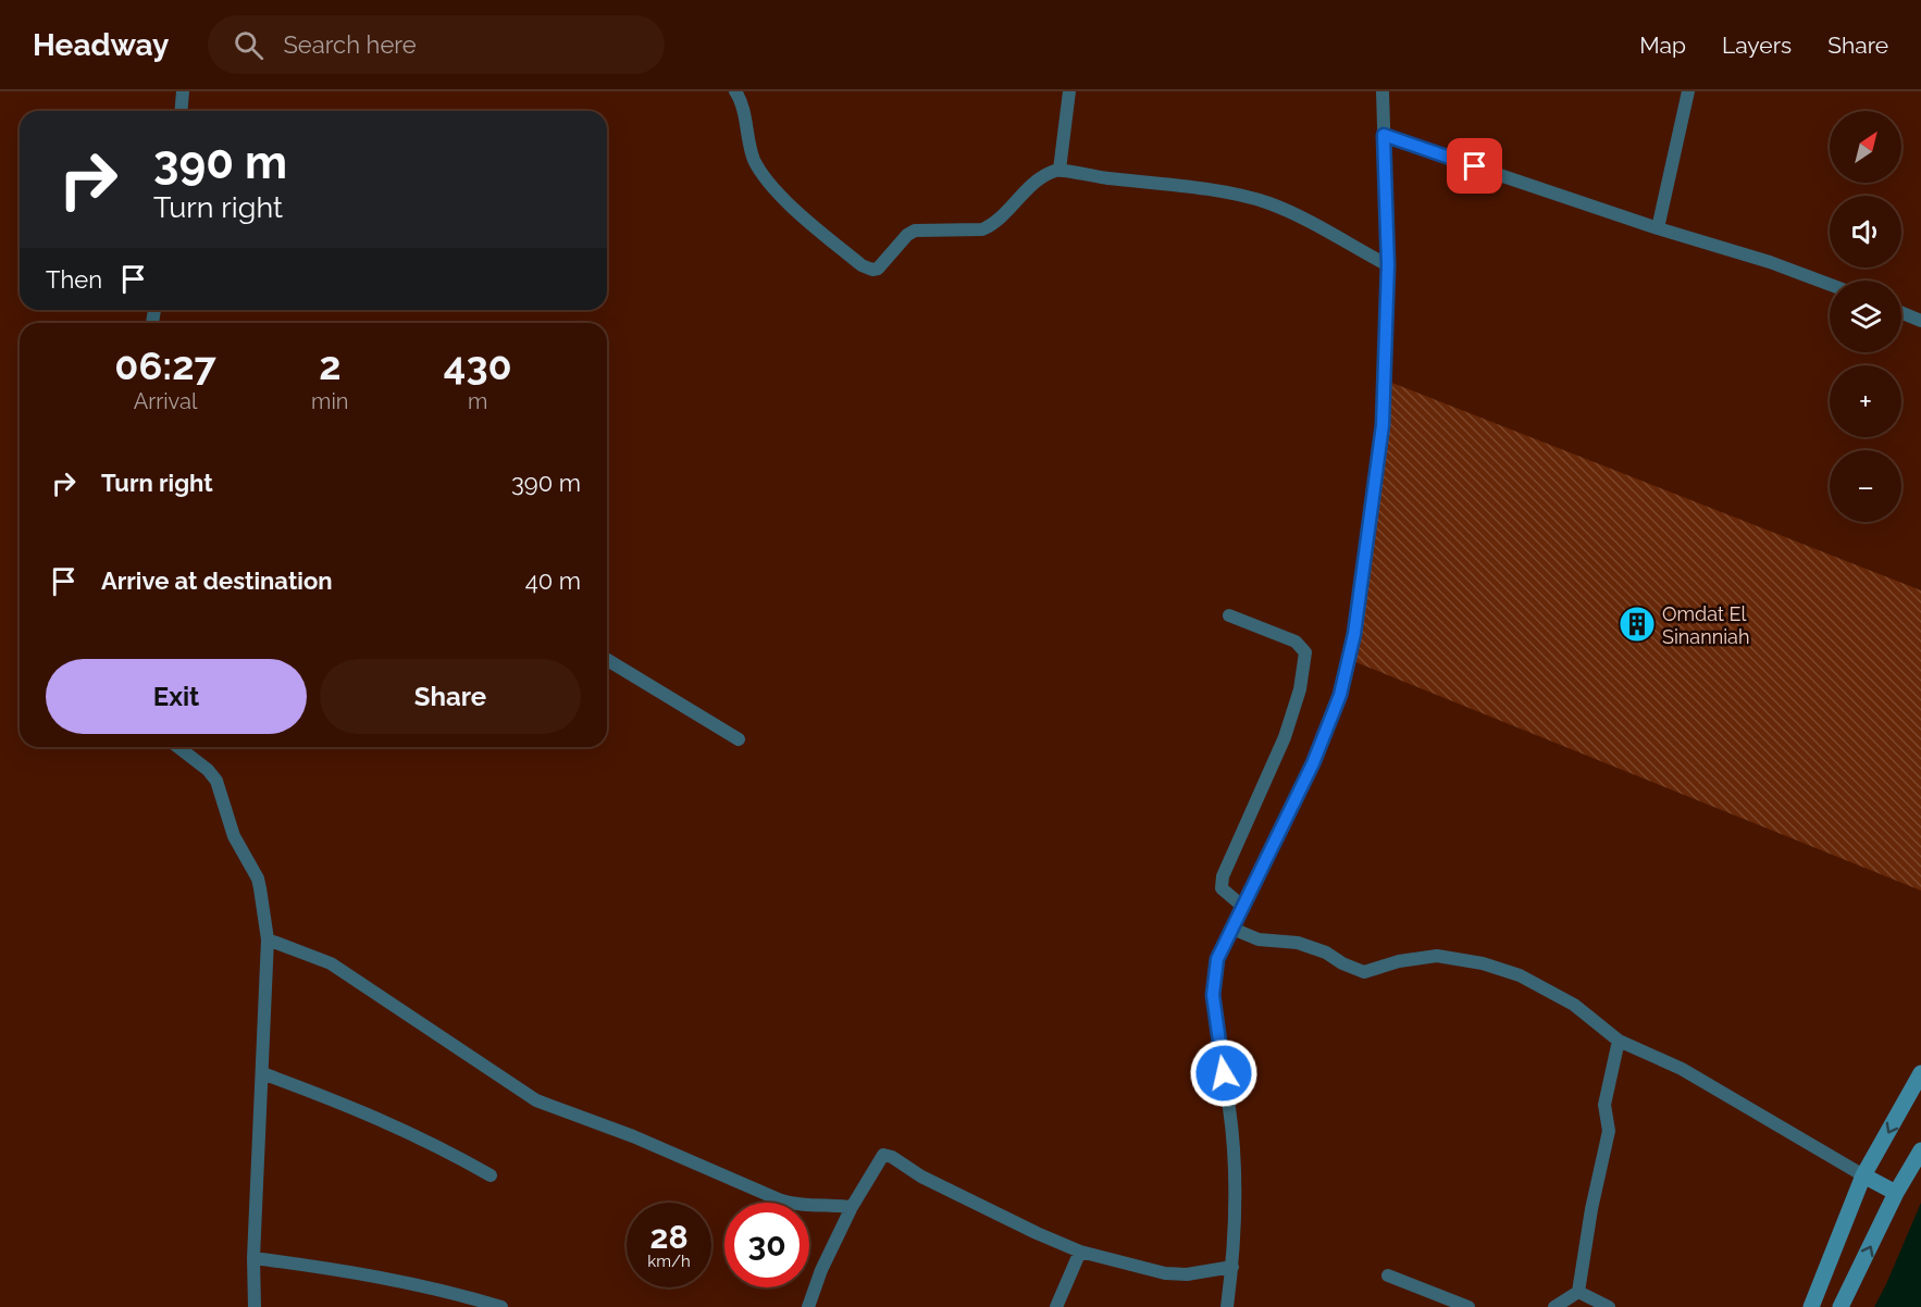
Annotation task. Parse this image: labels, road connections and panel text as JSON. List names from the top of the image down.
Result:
{
  "places": {
    "building": ["Omdat El Sinanniah"]
  },
  "north": "top right",
  "page": {
    "header": "Headway",
    "search": "Search here",
    "nav": ["Map", "Layers", "Share"],
    "map_buttons": ["+", "−"],
    "turn": ["390 m", "Turn right"],
    "then": "Then",
    "eta": [
      "06:27",
      "Arrival",
      "2",
      "min",
      "430",
      "m"
    ],
    "list": [
      {
        "name": "Turn right",
        "value": "390 m"
      },
      {
        "name": "Arrive at destination",
        "value": "40 m"
      }
    ],
    "buttons": ["Exit", "Share"],
    "speed": "28 km/h",
    "limit": "30"
  }
}
